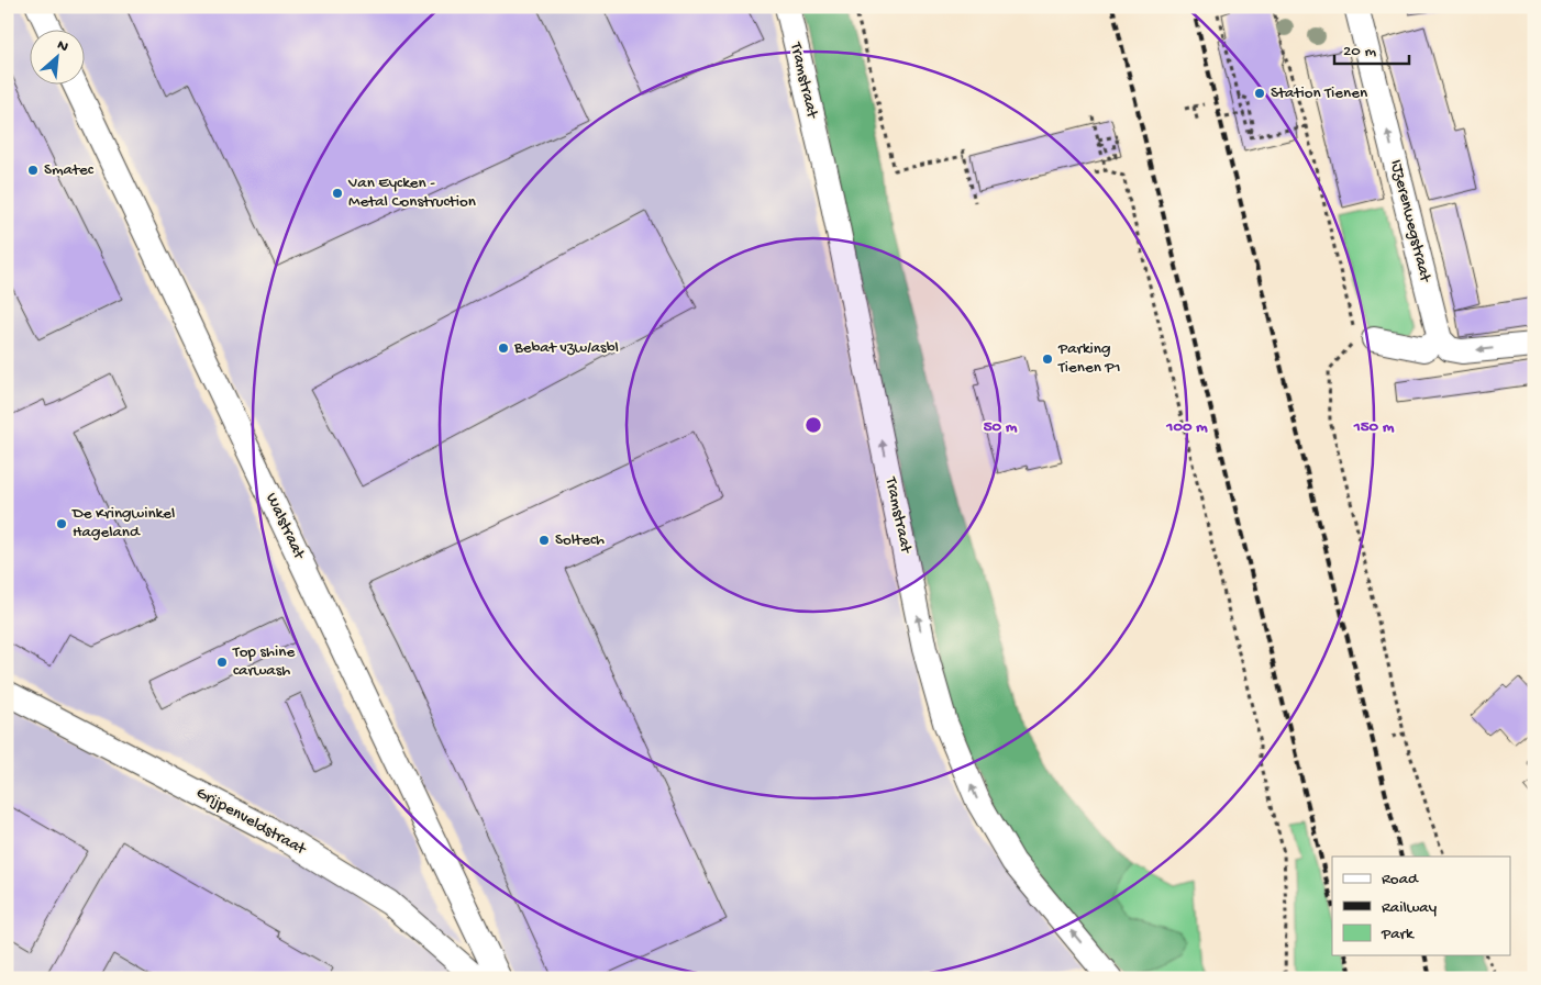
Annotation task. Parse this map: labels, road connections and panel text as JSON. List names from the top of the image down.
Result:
{
  "streets": {
    "street": [
      "Tramstraat",
      "IJzerenwegstraat",
      "Walstraat",
      "Grijpenveldstraat"
    ]
  },
  "one_way": ["Tramstraat", "IJzerenwegstraat"],
  "places": [
    "Station Tienen",
    "Smatec",
    "Van Eycken - Metal Construction",
    "Bebat vzw/asbl",
    "Parking Tienen P1",
    "De Kringwinkel Hageland",
    "Soltech",
    "Top shine carwash"
  ],
  "legend": ["Road", "Railway", "Park"],
  "scale_bar": "20 m",
  "north": "top right",
  "rings": ["50 m", "100 m", "150 m"]
}
